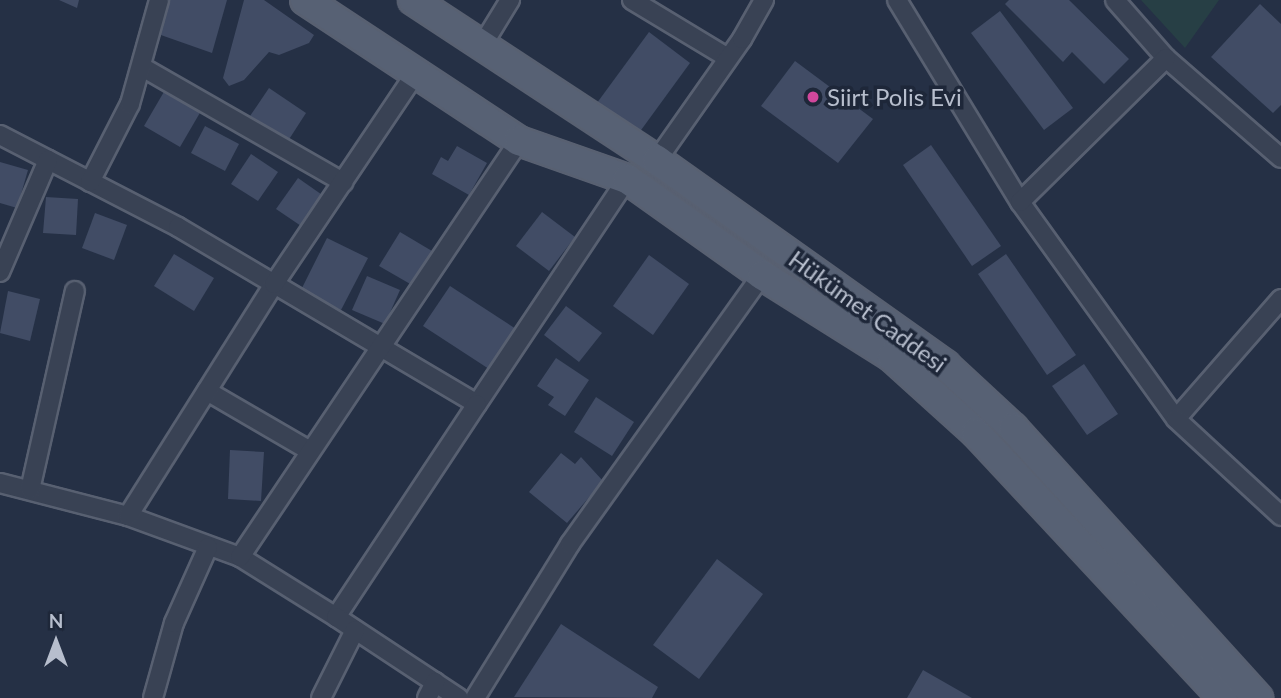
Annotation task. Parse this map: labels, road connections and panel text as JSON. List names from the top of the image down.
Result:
{
  "streets": {
    "main road": ["Hükümet Caddesi"]
  },
  "places": ["Siirt Polis Evi"],
  "north": "top"
}
